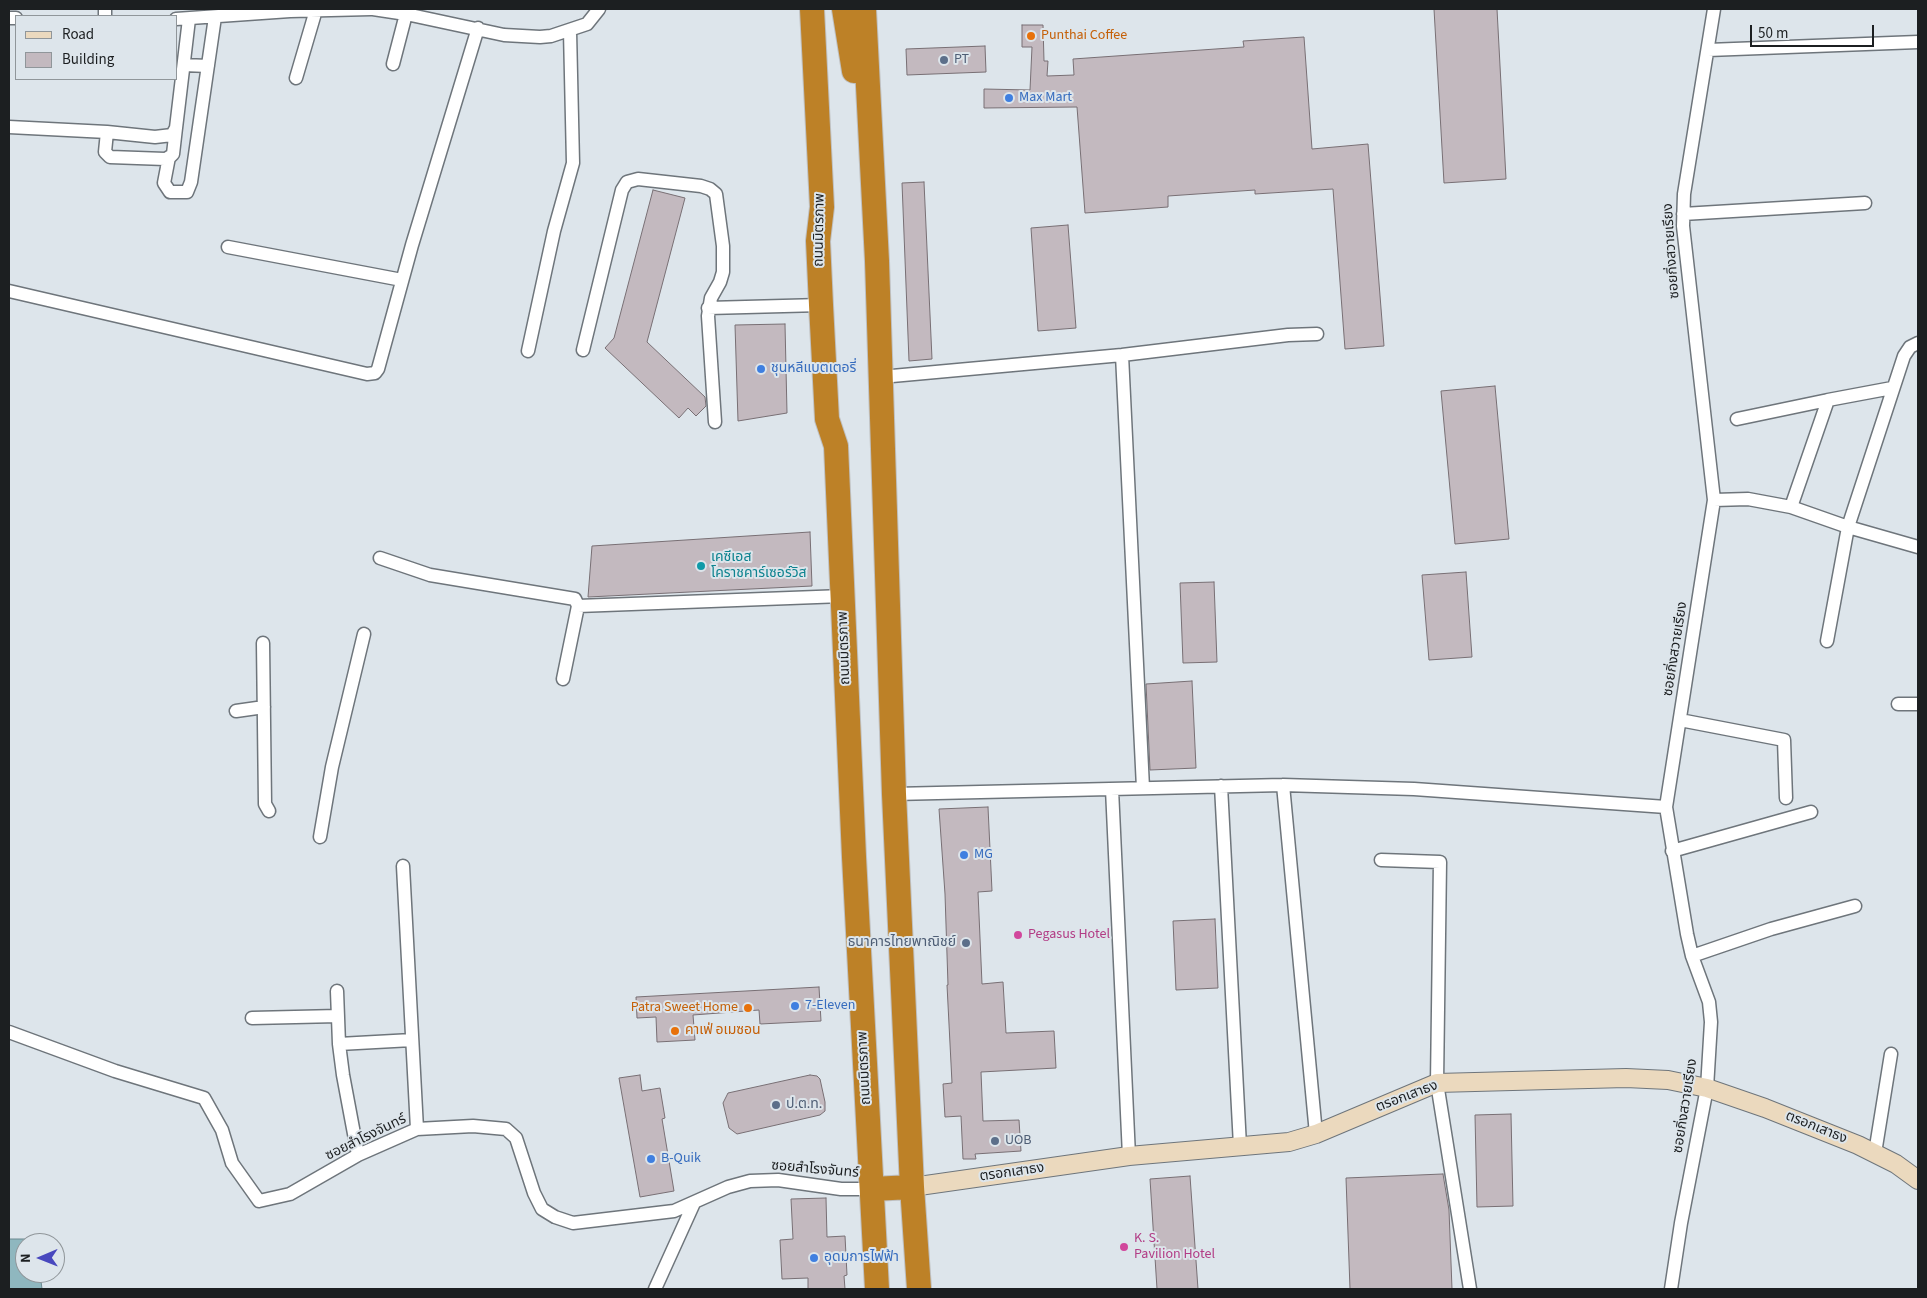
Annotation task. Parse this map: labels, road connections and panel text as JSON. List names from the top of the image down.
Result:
{
  "streets": {
    "highway": ["ถนนมิตรภาพ"],
    "street": ["ซอยกิ่งสวายเรียง", "ตรอกเสาธง", "ซอยสำโรงจันทร์"]
  },
  "crossings": [
    ["ถนนมิตรภาพ", "ซอยสำโรงจันทร์"],
    ["ซอยกิ่งสวายเรียง", "ตรอกเสาธง"]
  ],
  "places": [
    "Punthai Coffee",
    "PT",
    "Max Mart",
    "ชุนหลีแบตเตอรี่",
    "เคซีเอส โคราชคาร์เซอร์วิส",
    "MG",
    "Pegasus Hotel",
    "ธนาคารไทยพาณิชย์",
    "7-Eleven",
    "Patra Sweet Home",
    "คาเฟ่ อเมซอน",
    "ป.ต.ท.",
    "UOB",
    "B-Quik",
    "K. S. Pavilion Hotel",
    "อุดมการไฟฟ้า"
  ],
  "legend": ["Road", "Building"],
  "scale_bar": "50 m",
  "north": "left"
}
